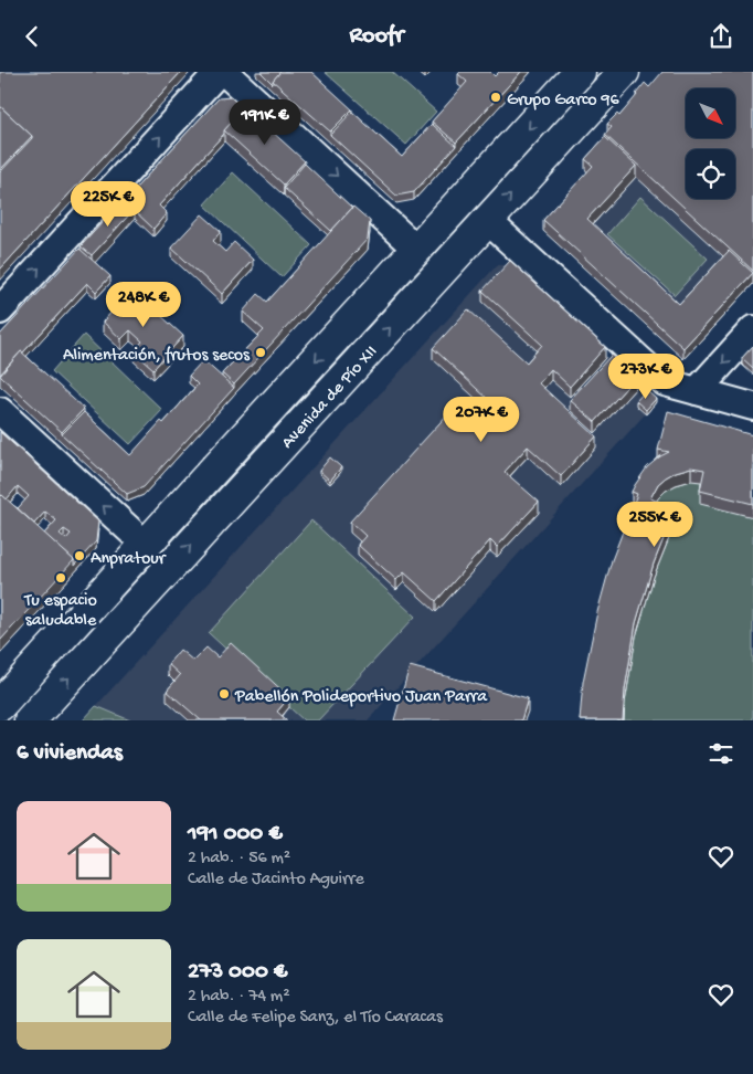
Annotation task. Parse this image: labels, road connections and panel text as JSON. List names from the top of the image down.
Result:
{
  "streets": {
    "main road": ["Avenida de Pío XII"]
  },
  "places": [
    "Grupo Garco 96",
    "Alimentación, frutos secos",
    "Anpratour",
    "Tu espacio saludable",
    "Pabellón Polideportivo Juan Parra"
  ],
  "north": "bottom right",
  "page": {
    "header": "Roofr",
    "price": [
      "191K €",
      "225K €",
      "248K €",
      "273K €",
      "207K €",
      "255K €"
    ],
    "heading": "6 viviendas",
    "list": [
      {
        "name": "191 000 €",
        "note": "2 hab. · 56 m² · Calle de Jacinto Aguirre"
      },
      {
        "name": "273 000 €",
        "note": "2 hab. · 74 m² · Calle de Felipe Sanz, el Tío Caracas"
      }
    ]
  }
}
